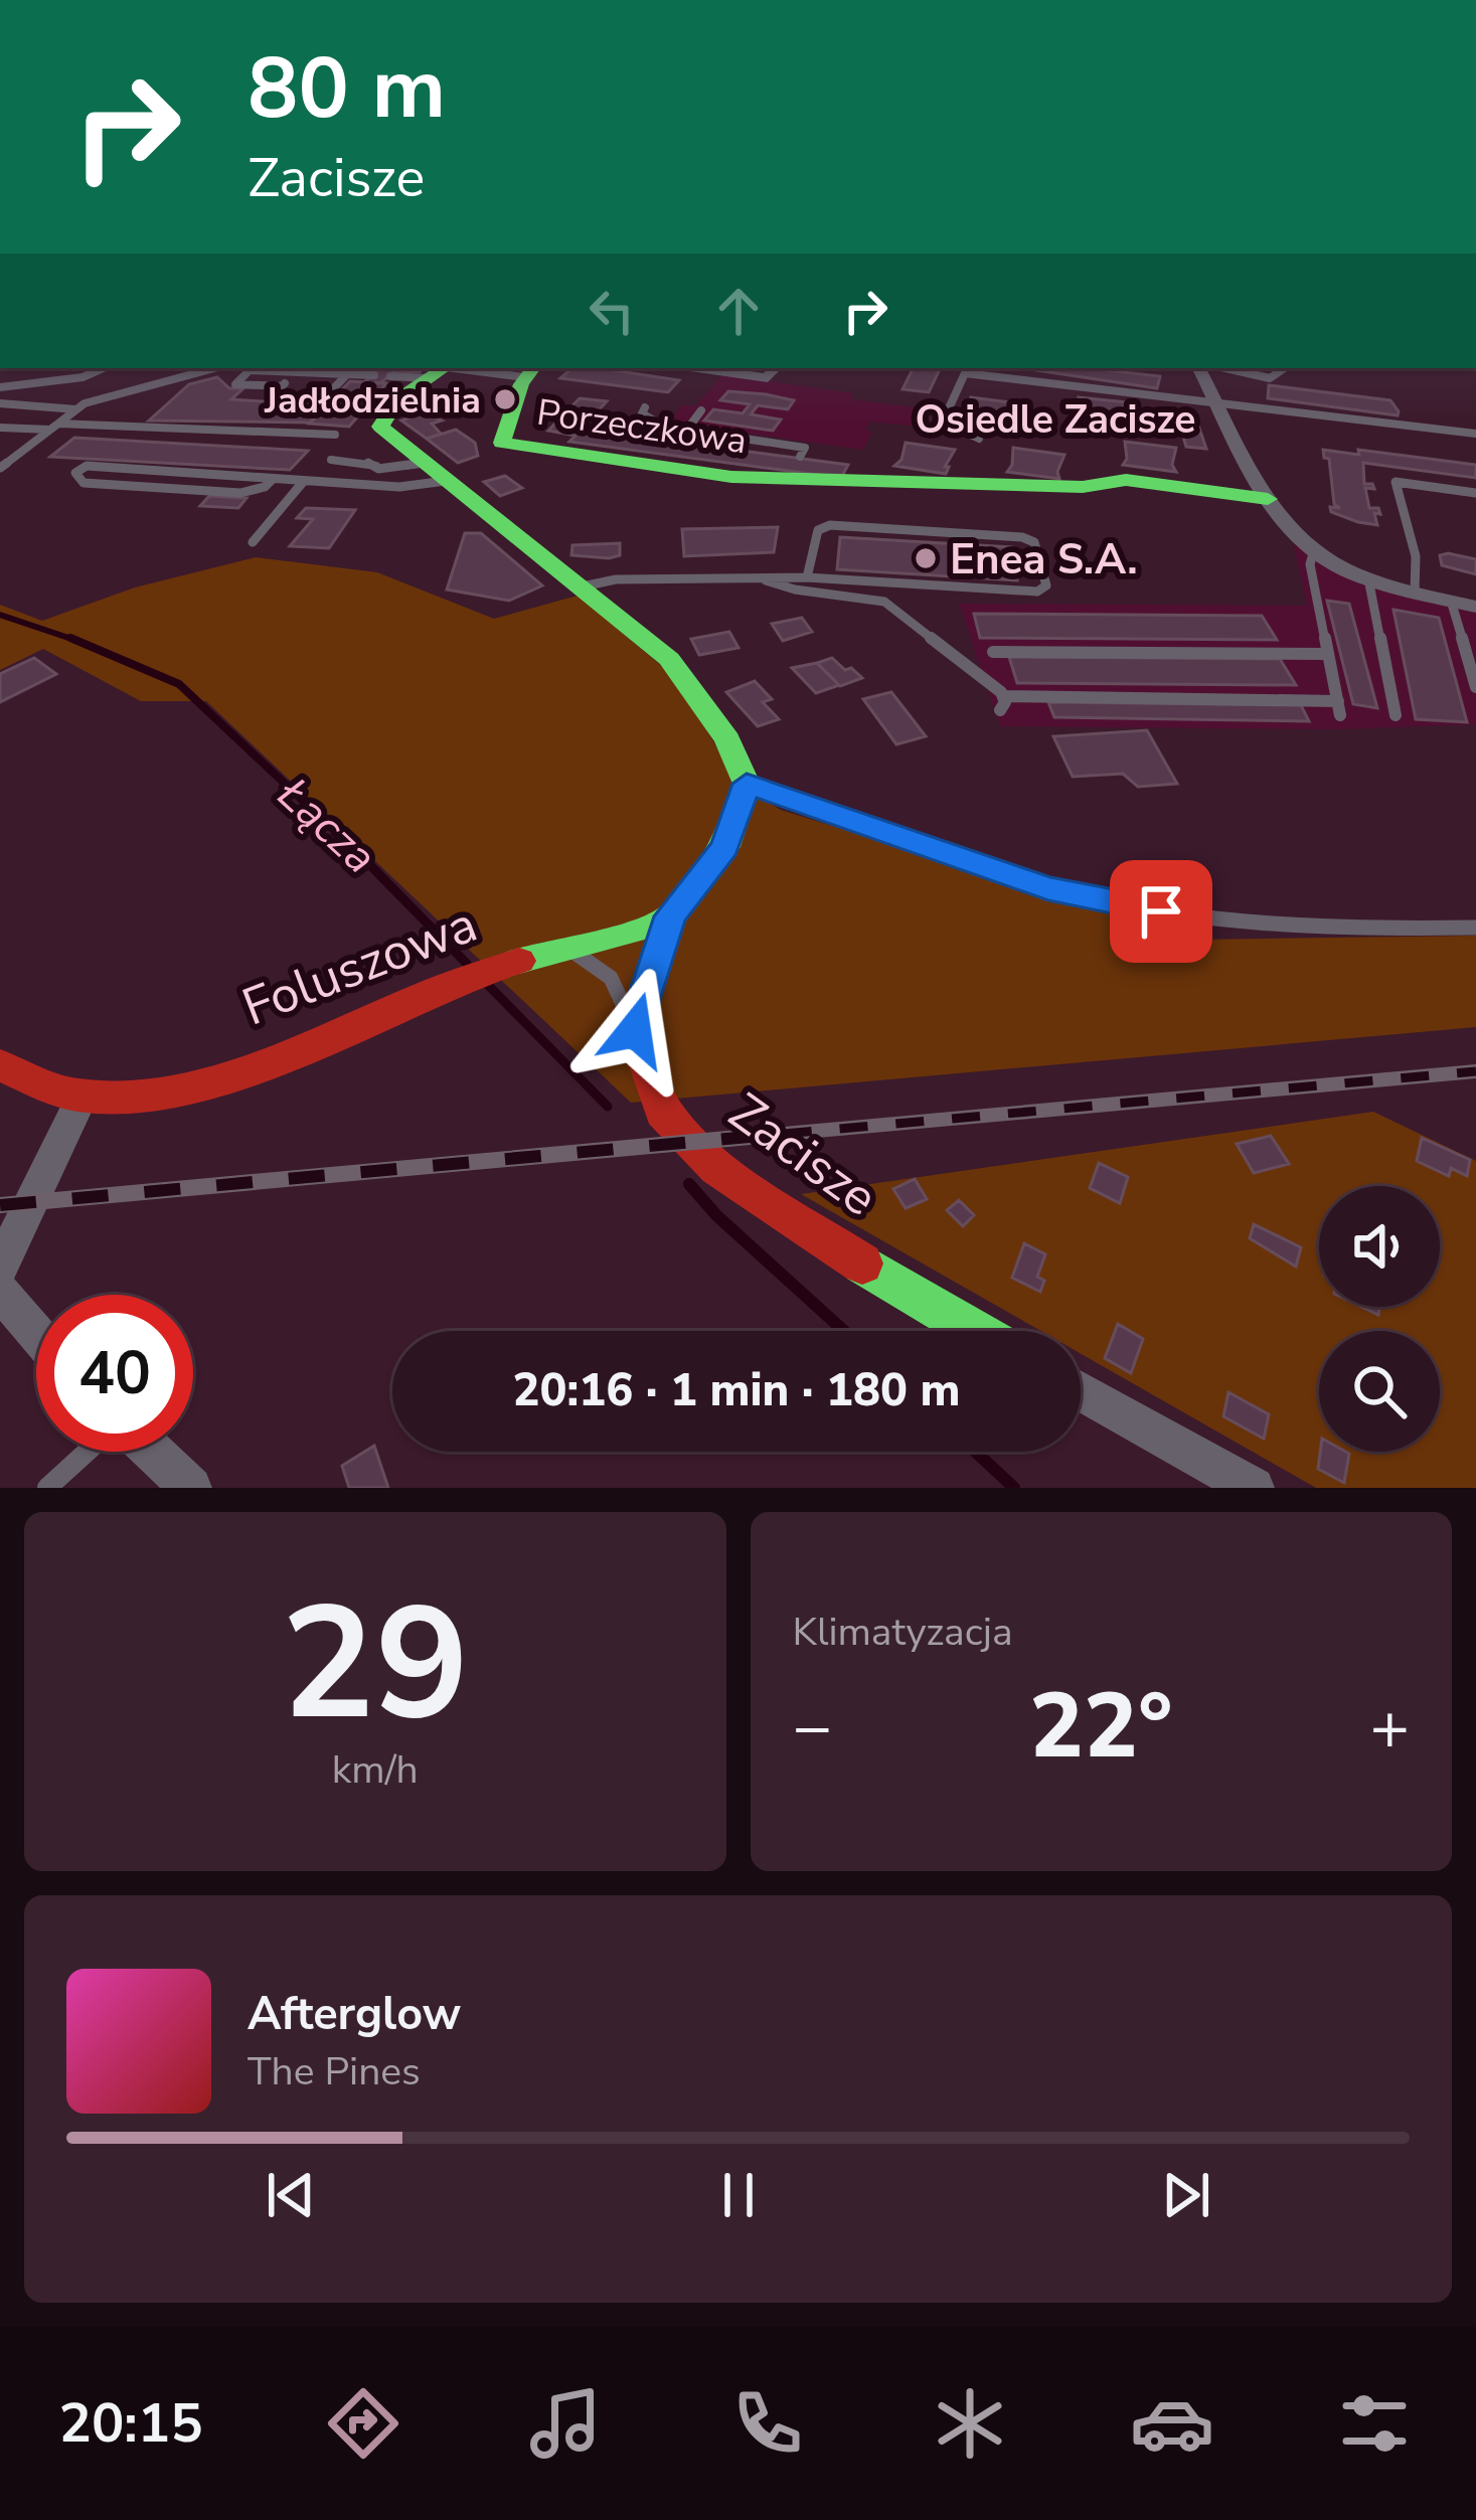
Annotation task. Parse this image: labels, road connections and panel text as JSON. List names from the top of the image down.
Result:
{
  "streets": {
    "street": ["Porzeczkowa", "Foluszowa", "Zacisze"]
  },
  "districts": ["Osiedle Zacisze"],
  "water": ["Łącza"],
  "places": ["Jadłodzielnia", "Enea S.A."],
  "page": {
    "turn": ["80 m", "Zacisze"],
    "limit": "40",
    "trip": "20:16 · 1 min · 180 m",
    "tile": [
      ["29", "km/h"],
      "Klimatyzacja"
    ],
    "heat": ["−", "22°", "+"],
    "song": ["Afterglow", "The Pines"],
    "tabs": "20:15"
  }
}
